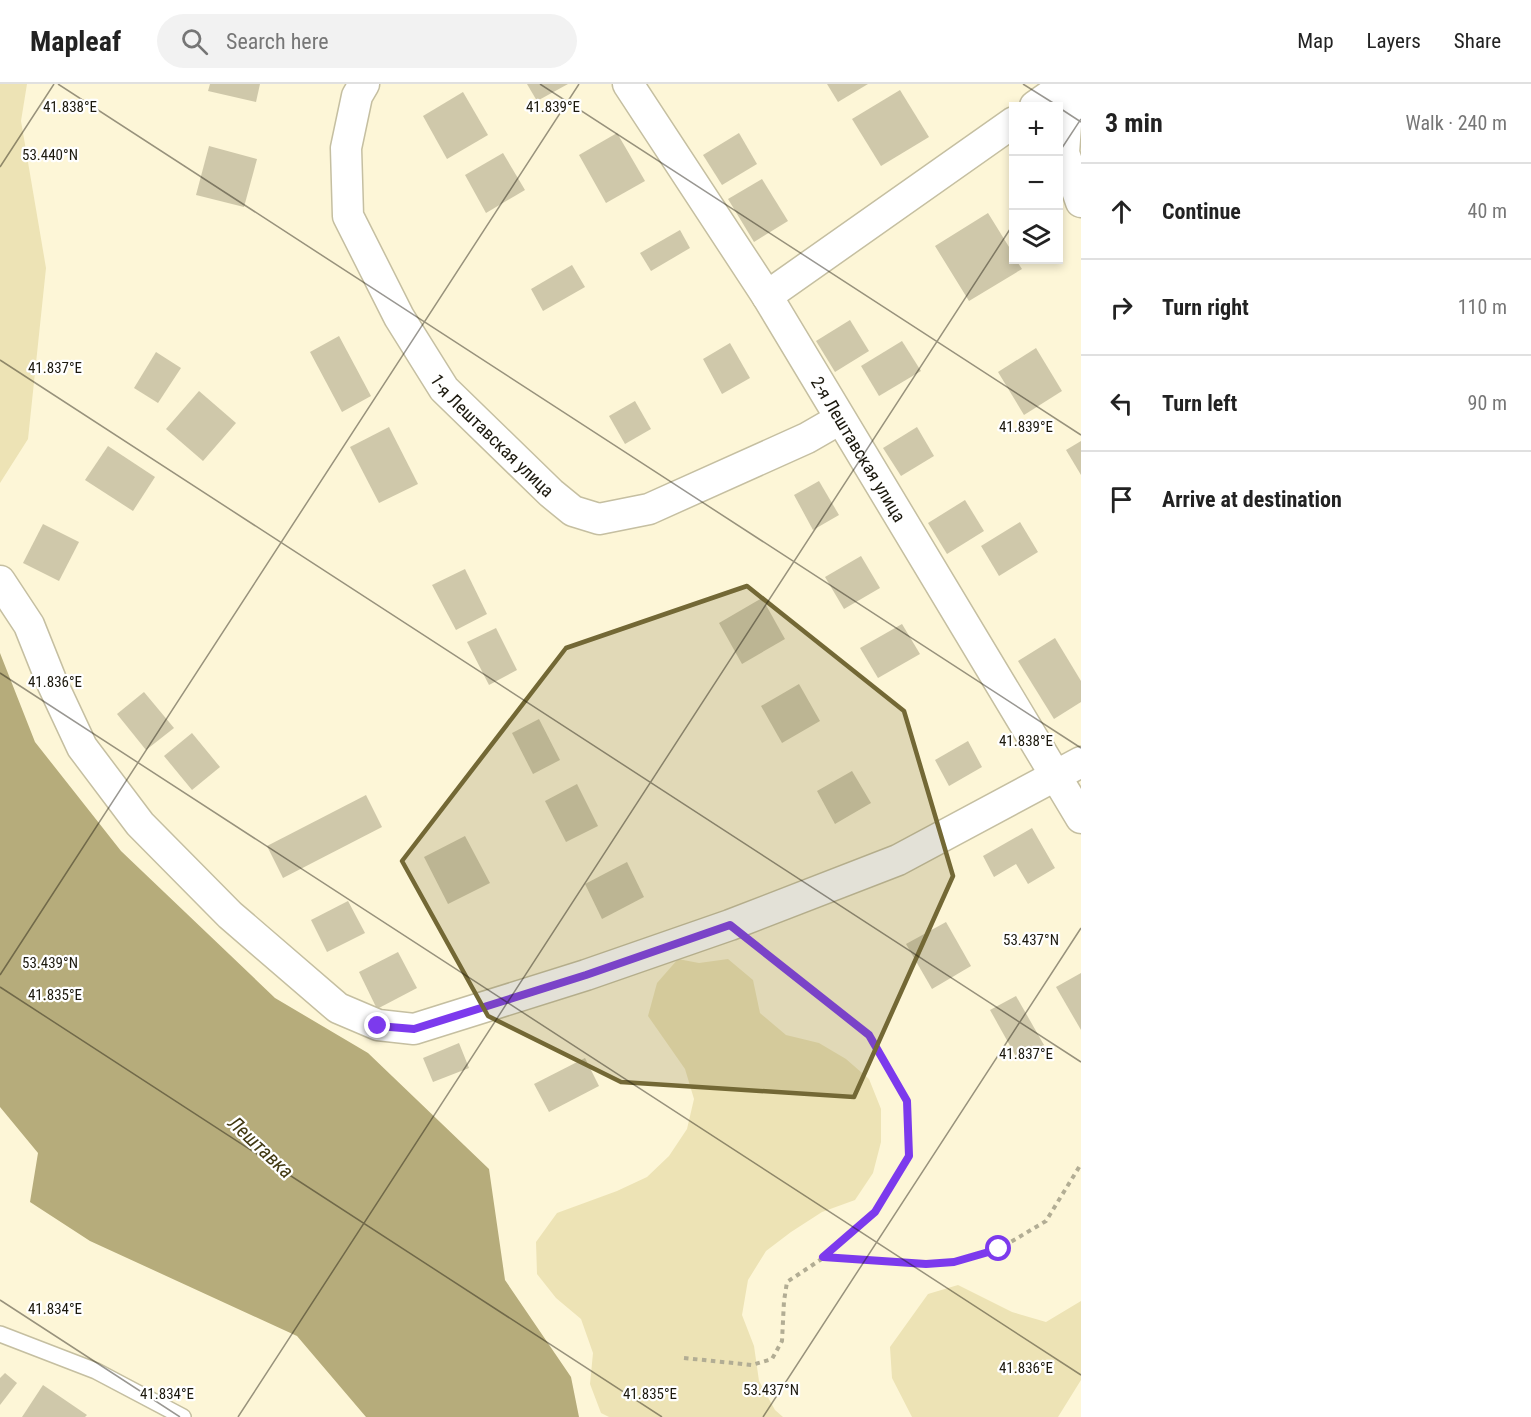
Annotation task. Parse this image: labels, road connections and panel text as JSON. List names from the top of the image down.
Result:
{
  "streets": {
    "street": ["1-я Лештавская улица", "2-я Лештавская улица"]
  },
  "crossings": [
    ["1-я Лештавская улица", "2-я Лештавская улица"]
  ],
  "water": ["Лештавка"],
  "page": {
    "header": "Mapleaf",
    "search": "Search here",
    "nav": ["Map", "Layers", "Share"],
    "heading": ["3 min", "Walk · 240 m"],
    "map_buttons": ["+", "−"],
    "list": [
      ["Continue", "40 m"],
      ["Turn right", "110 m"],
      ["Turn left", "90 m"],
      "Arrive at destination"
    ]
  },
  "coordinates": [
    "41.838°E",
    "41.839°E",
    "53.440°N",
    "41.837°E",
    "41.836°E",
    "53.437°N",
    "53.439°N",
    "41.835°E",
    "41.834°E"
  ]
}
